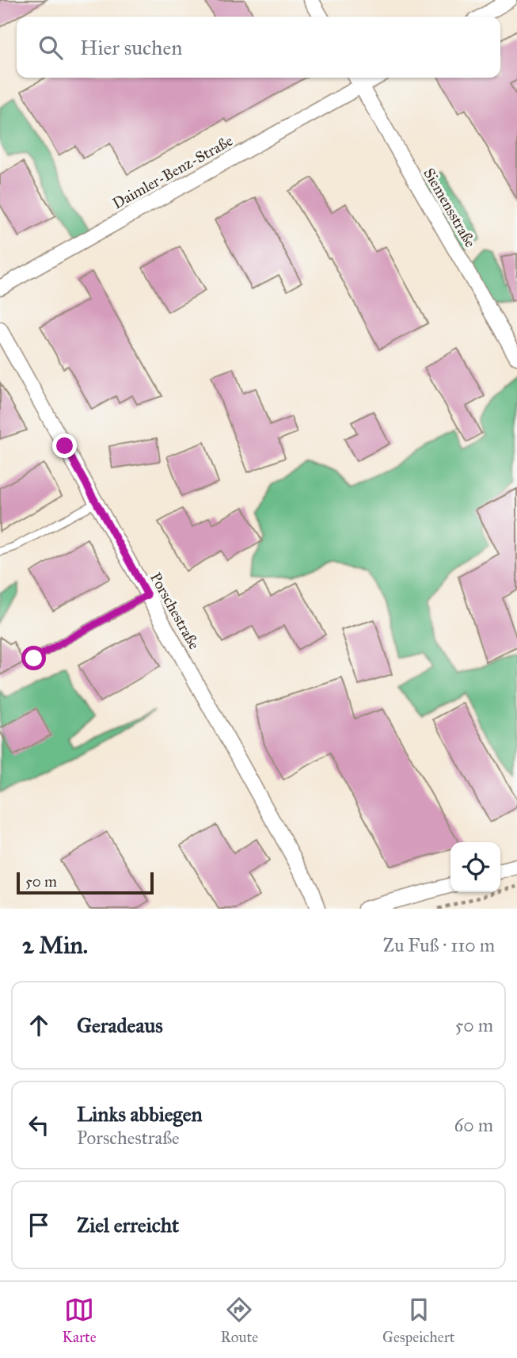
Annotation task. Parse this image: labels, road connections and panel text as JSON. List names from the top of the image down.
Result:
{
  "streets": {
    "street": ["Daimler-Benz-Straße", "Siemensstraße", "Porschestraße"]
  },
  "crossings": [
    ["Daimler-Benz-Straße", "Siemensstraße"]
  ],
  "scale_bar": "50 m",
  "page": {
    "search": "Hier suchen",
    "scale": "50 m",
    "heading": ["2 Min.", "Zu Fuß · 110 m"],
    "list": [
      ["Geradeaus", "50 m"],
      ["Links abbiegen", "Porschestraße", "60 m"],
      "Ziel erreicht"
    ],
    "nav": ["Karte", "Route", "Gespeichert"]
  }
}
